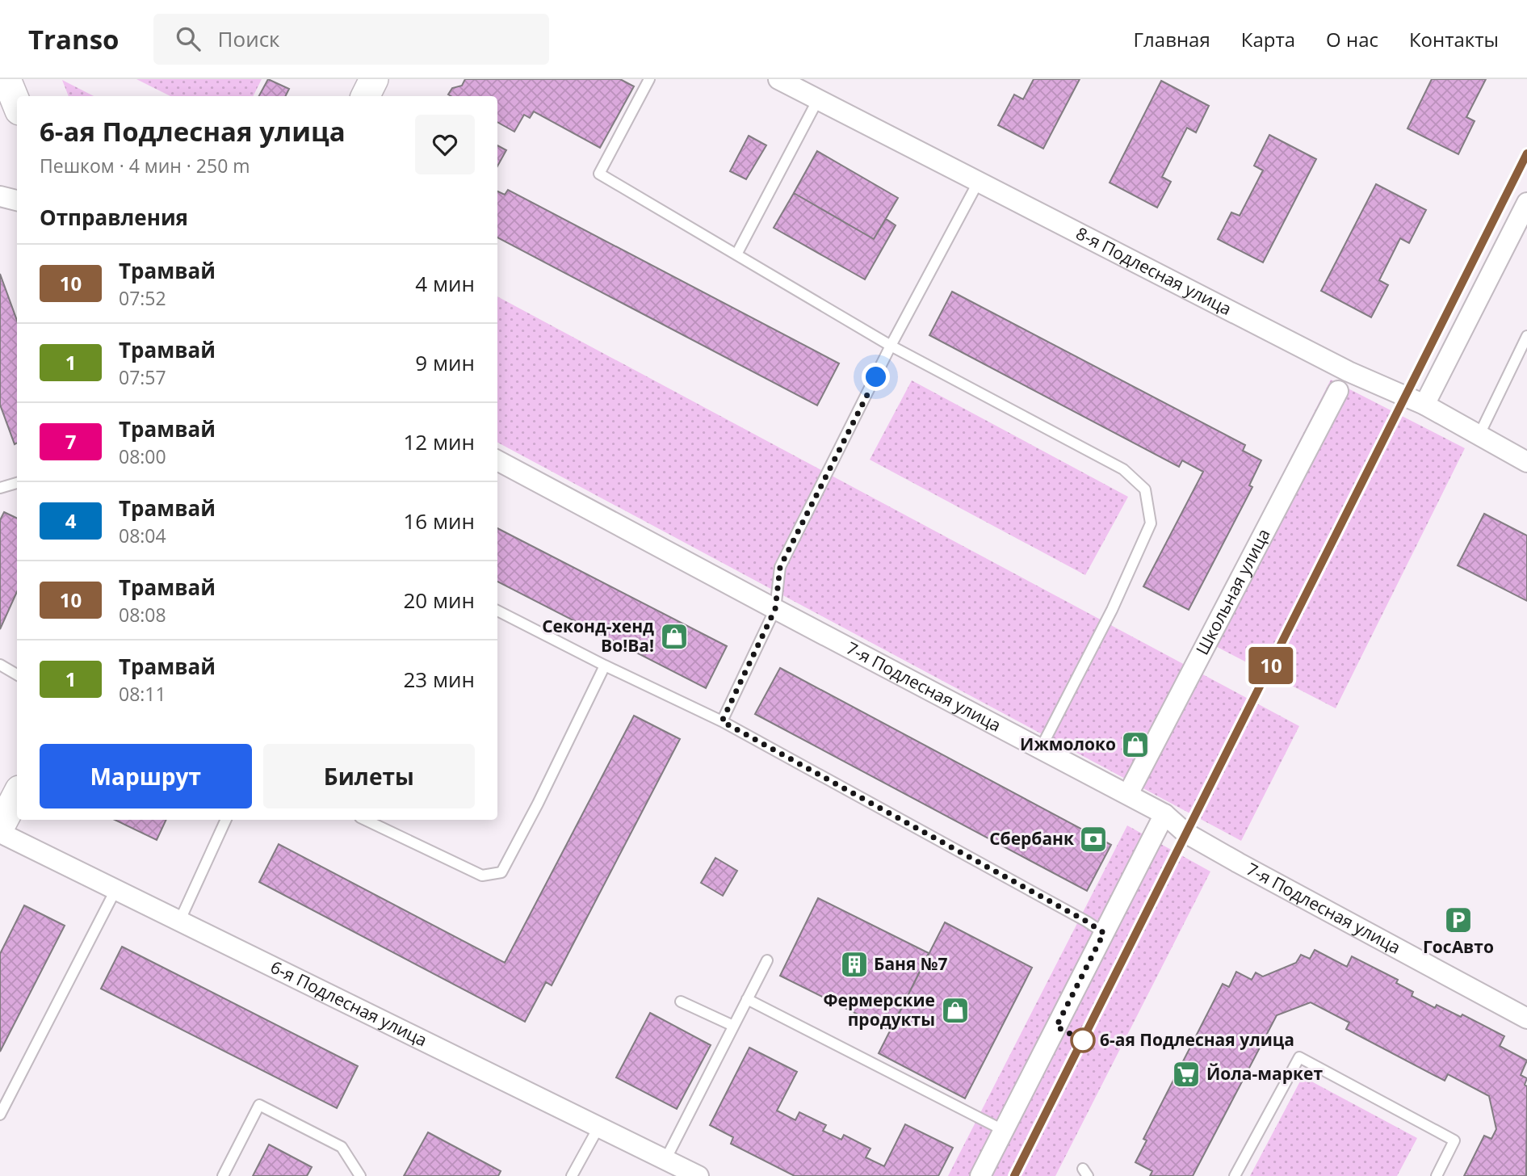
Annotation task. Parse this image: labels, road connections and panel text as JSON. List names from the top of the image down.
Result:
{
  "streets": {
    "street": [
      "8-я Подлесная улица",
      "Школьная улица",
      "7-я Подлесная улица",
      "6-я Подлесная улица"
    ]
  },
  "crossings": [
    ["Школьная улица", "7-я Подлесная улица"]
  ],
  "places": {
    "shop": ["Секонд-хенд Во!Ва!", "Ижмолоко", "Фермерские продукты"],
    "bank": ["Сбербанк"],
    "parking": ["ГосАвто"],
    "building": ["Баня №7"],
    "other": ["6-ая Подлесная улица"],
    "supermarket": ["Йола-маркет"]
  },
  "lines": ["tram line 10"],
  "page": {
    "header": "Transo",
    "search": "Поиск",
    "nav": [
      "Главная",
      "Карта",
      "О нас",
      "Контакты"
    ],
    "on_map": "10",
    "heading": [
      ["6-ая Подлесная улица", "Пешком · 4 мин · 250 m"],
      "Отправления"
    ],
    "list": [
      {
        "mark": "10",
        "name": "Трамвай",
        "note": "07:52",
        "value": "4 мин"
      },
      {
        "mark": "1",
        "name": "Трамвай",
        "note": "07:57",
        "value": "9 мин"
      },
      {
        "mark": "7",
        "name": "Трамвай",
        "note": "08:00",
        "value": "12 мин"
      },
      {
        "mark": "4",
        "name": "Трамвай",
        "note": "08:04",
        "value": "16 мин"
      },
      {
        "mark": "10",
        "name": "Трамвай",
        "note": "08:08",
        "value": "20 мин"
      },
      {
        "mark": "1",
        "name": "Трамвай",
        "note": "08:11",
        "value": "23 мин"
      }
    ],
    "buttons": ["Маршрут", "Билеты"]
  }
}
